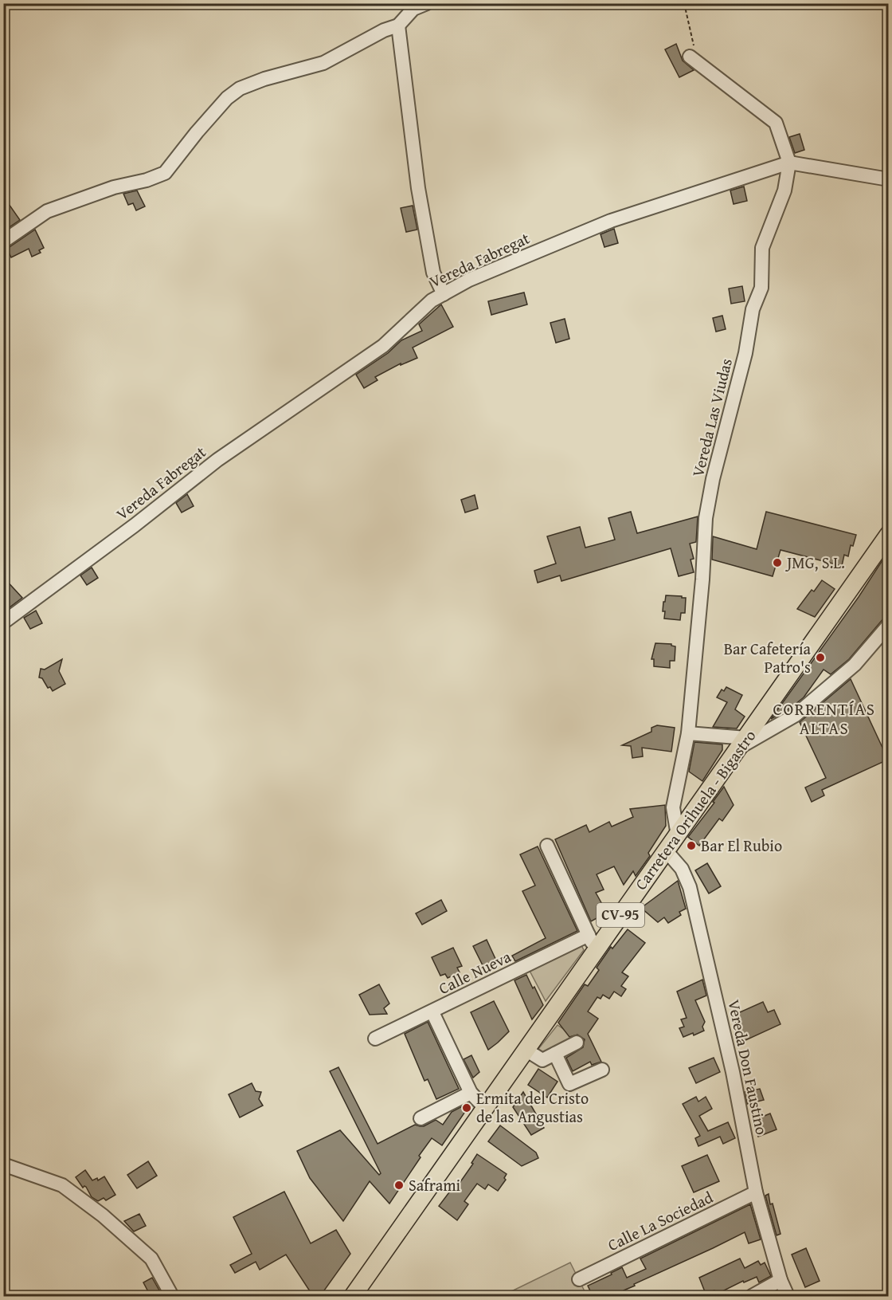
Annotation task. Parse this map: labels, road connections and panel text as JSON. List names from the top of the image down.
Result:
{
  "streets": {
    "main road": ["Carretera Orihuela - Bigastro", "CV-95"],
    "street": [
      "Vereda Fabregat",
      "Vereda Las Viudas",
      "Calle Nueva",
      "Vereda Don Faustino",
      "Calle La Sociedad"
    ]
  },
  "crossings": [
    ["Vereda Fabregat", "Vereda Las Viudas"],
    ["Vereda Las Viudas", "Carretera Orihuela - Bigastro"],
    ["Carretera Orihuela - Bigastro", "Vereda Don Faustino"],
    ["Vereda Don Faustino", "Calle La Sociedad"]
  ],
  "districts": ["CORRENTÍAS ALTAS"],
  "places": [
    "JMG, S.L.",
    "Bar Cafetería Patro's",
    "Bar El Rubio",
    "Ermita del Cristo de las Angustias",
    "Saframi"
  ]
}
